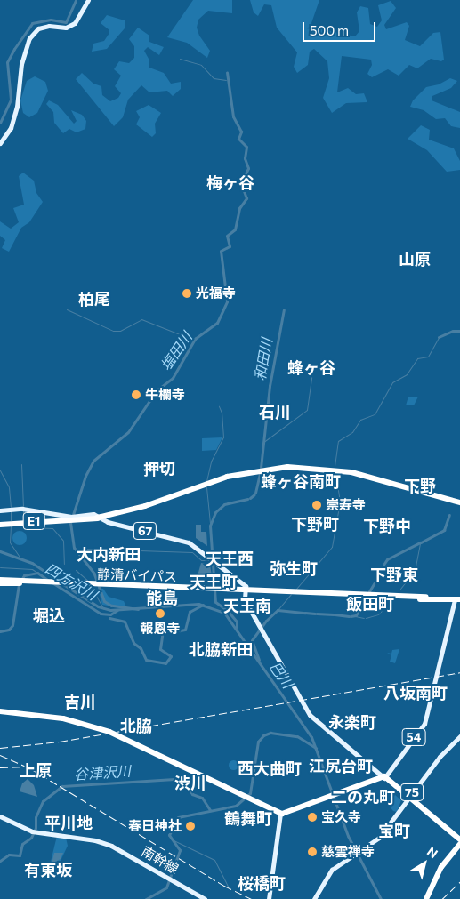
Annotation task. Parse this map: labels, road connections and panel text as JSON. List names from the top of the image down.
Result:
{
  "streets": {
    "highway": ["E1", "静清バイパス"],
    "main road": [
      "67",
      "54",
      "75",
      "南幹線"
    ]
  },
  "crossings": [
    ["E1", "67"],
    ["静清バイパス", "54"]
  ],
  "districts": [
    "梅ヶ谷",
    "山原",
    "柏尾",
    "蜂ヶ谷",
    "石川",
    "押切",
    "蜂ヶ谷南町",
    "下野",
    "下野町",
    "下野中",
    "大内新田",
    "天王西",
    "弥生町",
    "下野東",
    "天王町",
    "能島",
    "飯田町",
    "天王南",
    "堀込",
    "北脇新田",
    "八坂南町",
    "吉川",
    "永楽町",
    "北脇",
    "江尻台町",
    "西大曲町",
    "上原",
    "渋川",
    "二の丸町",
    "鶴舞町",
    "平川地",
    "宝町",
    "有東坂",
    "桜橋町"
  ],
  "water": [
    "塩田川",
    "和田川",
    "四方沢川",
    "巴川",
    "谷津沢川"
  ],
  "places": [
    "光福寺",
    "牛欄寺",
    "崇寿寺",
    "報恩寺",
    "宝久寺",
    "春日神社",
    "慈雲禅寺"
  ],
  "scale_bar": "500 m",
  "north": "top right"
}
